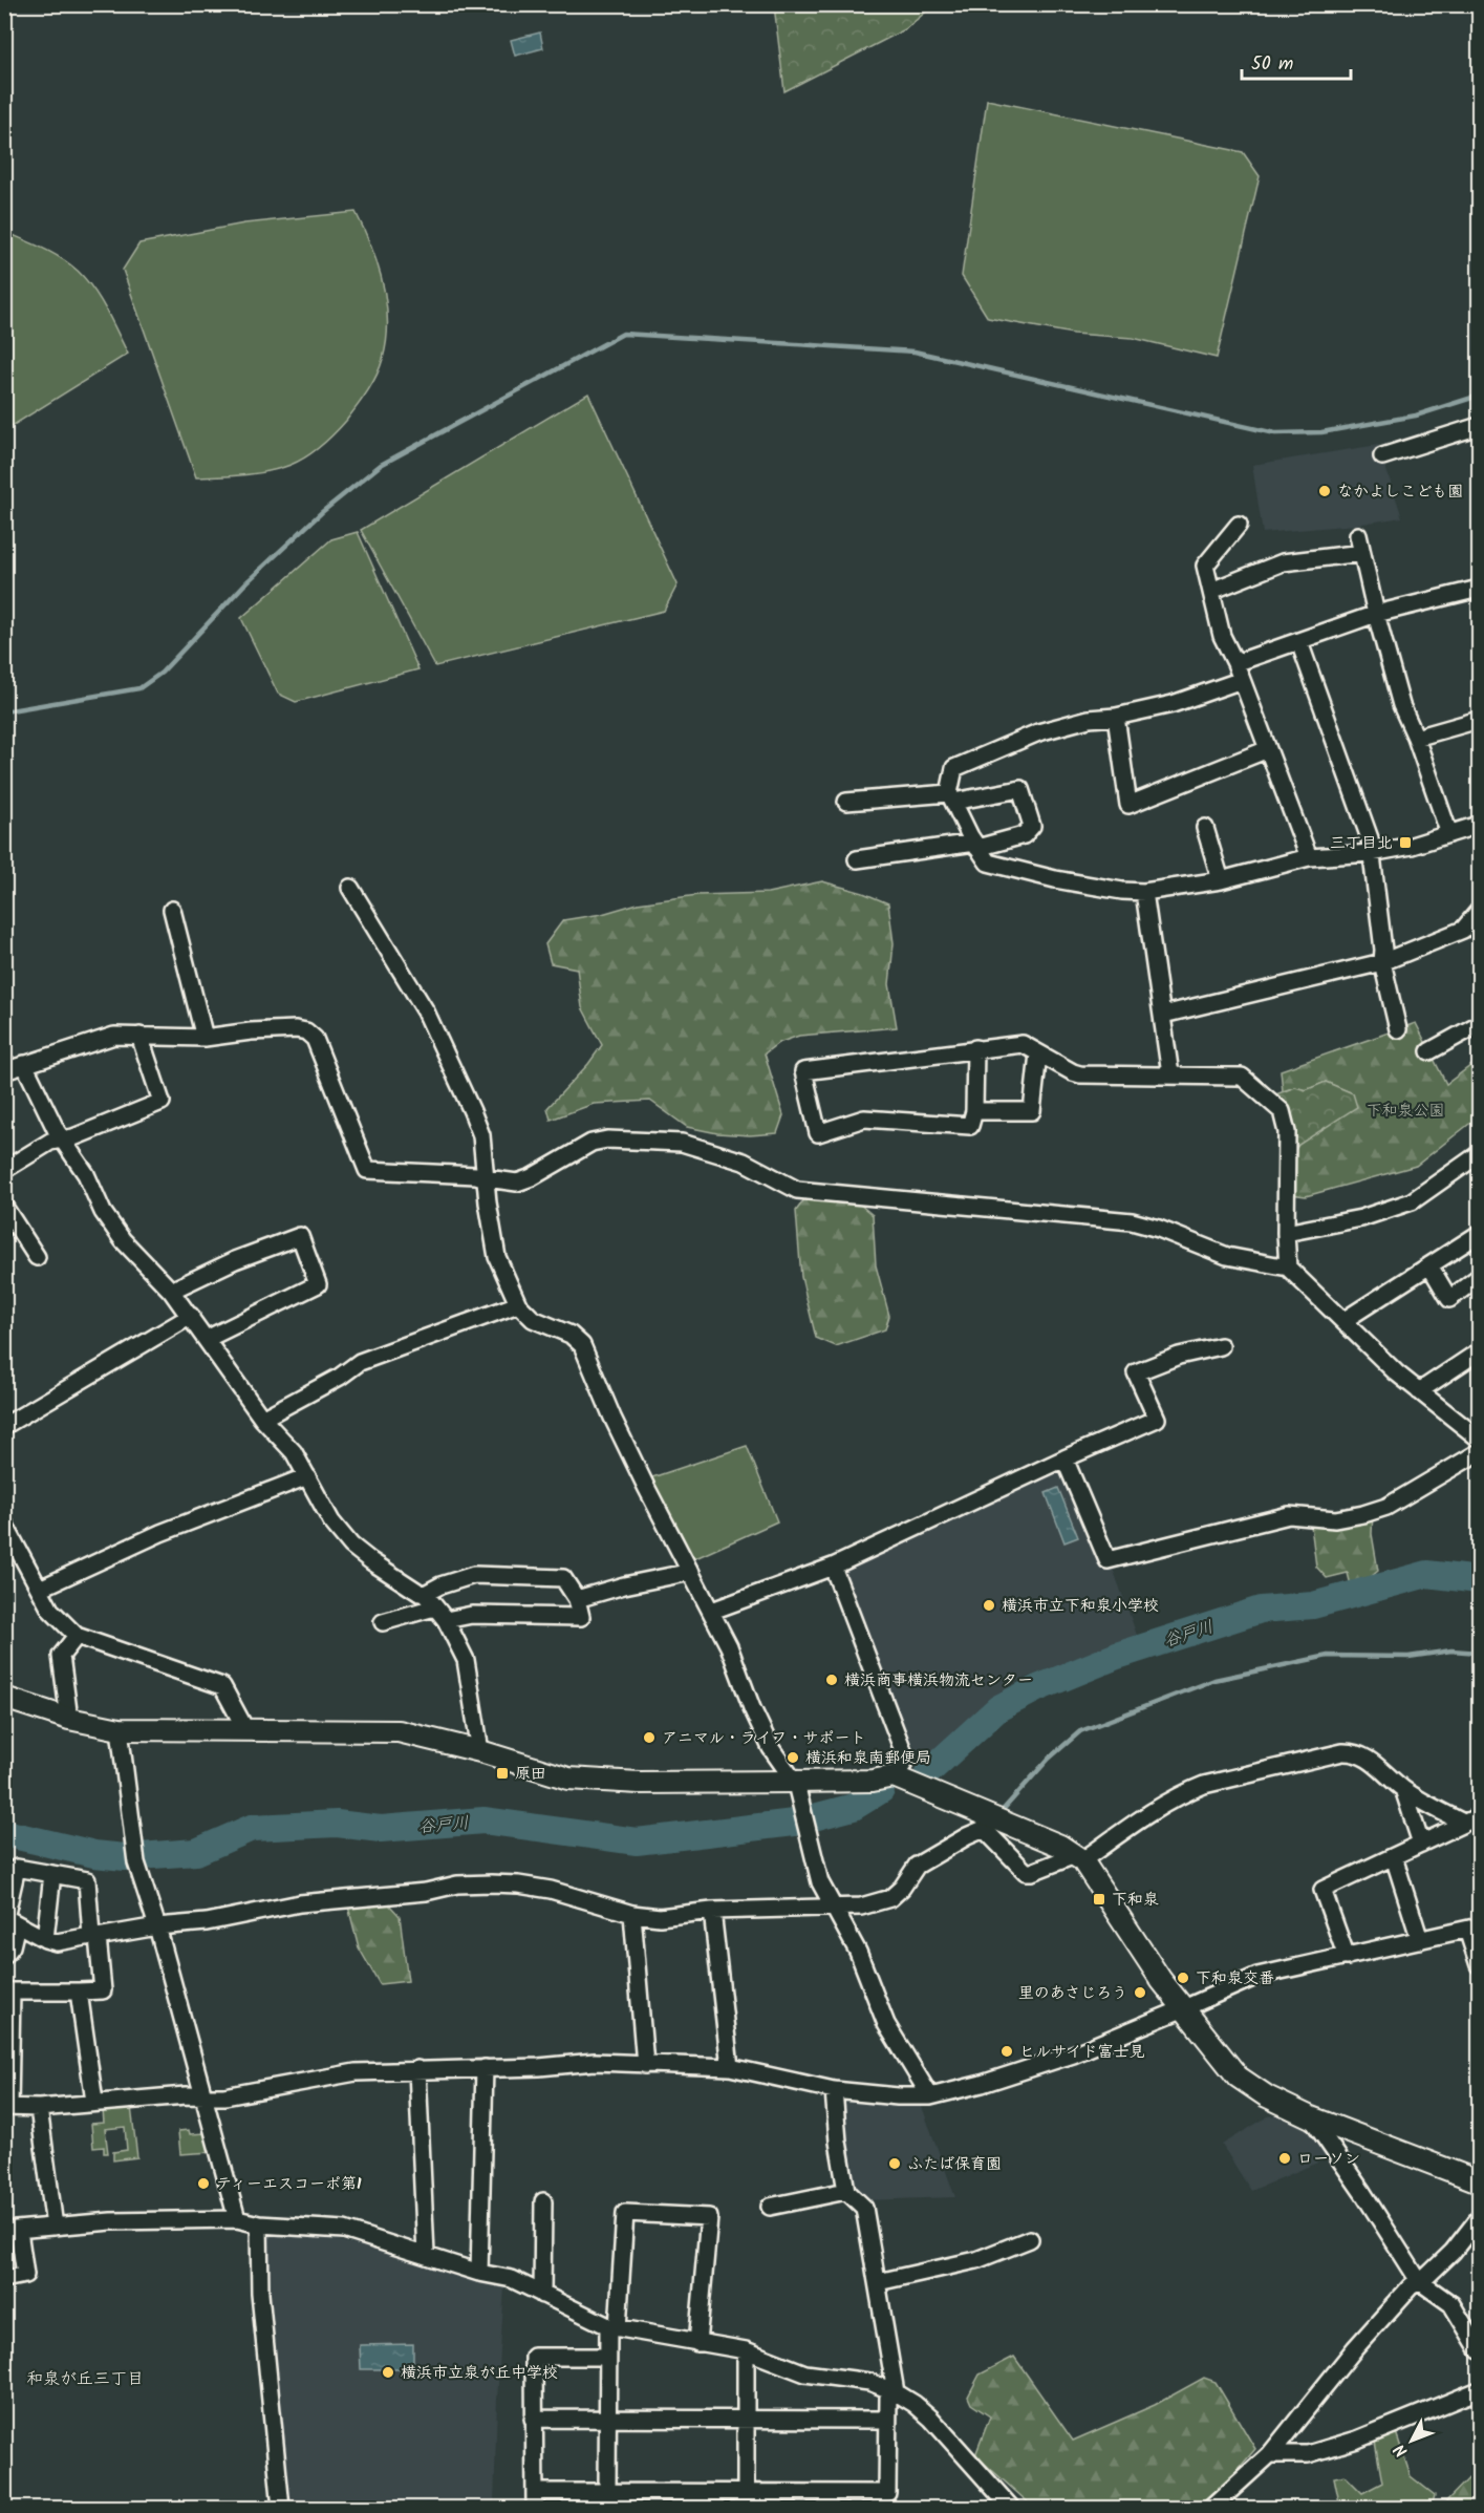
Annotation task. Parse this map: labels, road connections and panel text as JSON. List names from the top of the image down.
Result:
{
  "districts": ["和泉が丘三丁目"],
  "water": ["谷戸川"],
  "parks": ["下和泉公園"],
  "places": {
    "other": [
      "なかよしこども園",
      "横浜市立下和泉小学校",
      "横浜商事横浜物流センター",
      "アニマル・ライフ・サポート",
      "横浜和泉南郵便局",
      "下和泉交番",
      "里のあさじろう",
      "ヒルサイド富士見",
      "ローソン",
      "ふたば保育園",
      "ティーエスコーポ第1",
      "横浜市立泉が丘中学校"
    ],
    "transit": ["三丁目北", "原田", "下和泉"]
  },
  "scale_bar": "50 m",
  "north": "bottom left"
}
